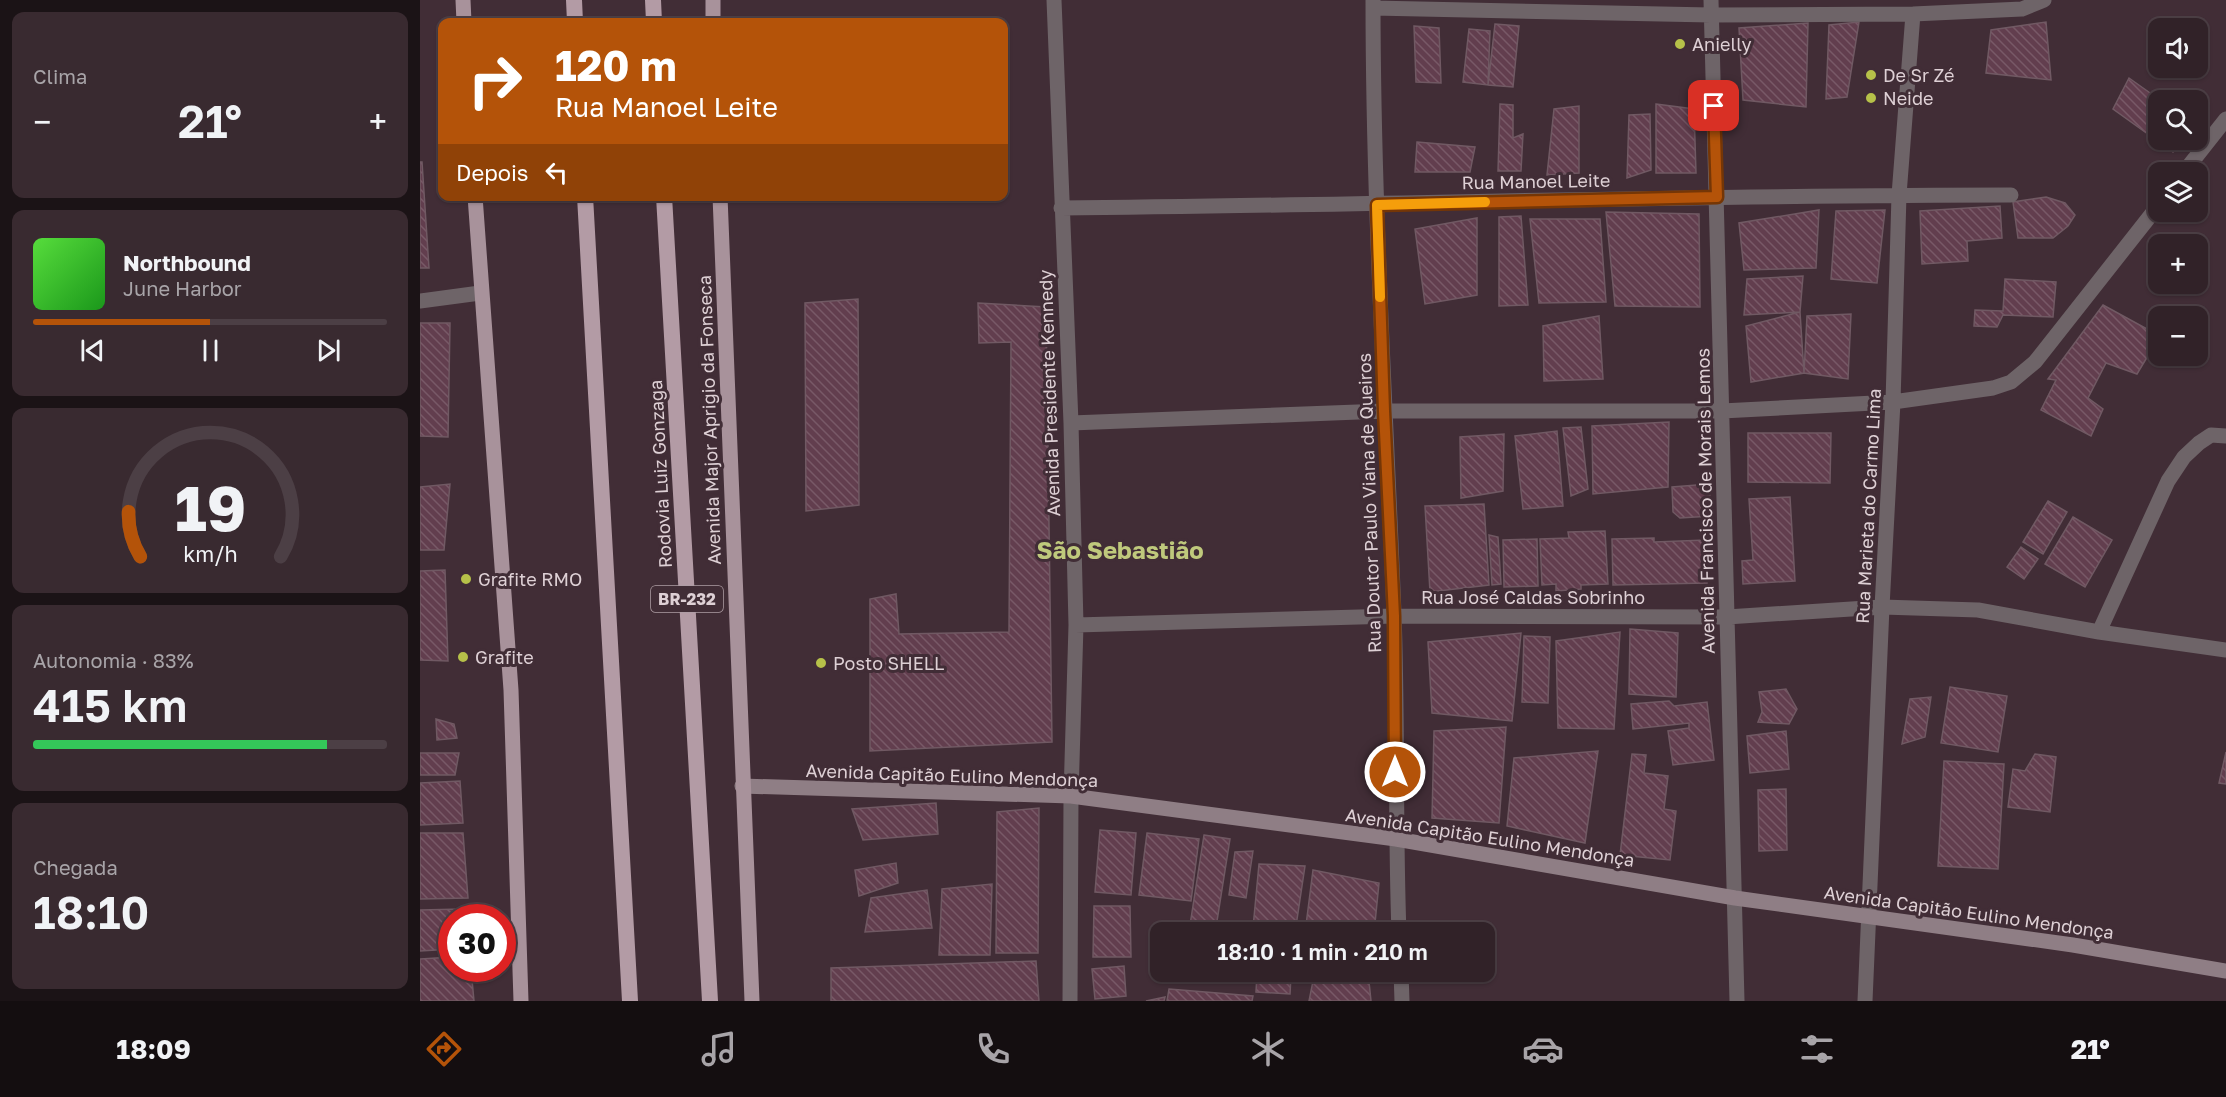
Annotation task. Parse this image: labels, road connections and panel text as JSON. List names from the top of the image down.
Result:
{
  "streets": {
    "highway": ["Rodovia Luiz Gonzaga", "BR-232"],
    "main road": ["Avenida Major Aprigio da Fonseca", "Avenida Capitão Eulino Mendonça"],
    "street": [
      "Rua Manoel Leite",
      "Avenida Presidente Kennedy",
      "Avenida Francisco de Morais Lemos",
      "Rua Doutor Paulo Viana de Queiros",
      "Rua Marieta do Carmo Lima",
      "Rua José Caldas Sobrinho"
    ]
  },
  "crossings": [
    ["Rua Manoel Leite", "Avenida Presidente Kennedy"],
    ["Rua Manoel Leite", "Avenida Francisco de Morais Lemos"],
    ["Rua Manoel Leite", "Rua Doutor Paulo Viana de Queiros"],
    ["Rua Manoel Leite", "Rua Marieta do Carmo Lima"],
    ["Avenida Presidente Kennedy", "Rua José Caldas Sobrinho"],
    ["Avenida Presidente Kennedy", "Avenida Capitão Eulino Mendonça"],
    ["Avenida Major Aprigio da Fonseca", "Avenida Capitão Eulino Mendonça"],
    ["Avenida Francisco de Morais Lemos", "Rua José Caldas Sobrinho"],
    ["Avenida Francisco de Morais Lemos", "Avenida Capitão Eulino Mendonça"],
    ["Rua Doutor Paulo Viana de Queiros", "Rua José Caldas Sobrinho"],
    ["Rua Doutor Paulo Viana de Queiros", "Avenida Capitão Eulino Mendonça"],
    ["Rua Marieta do Carmo Lima", "Rua José Caldas Sobrinho"],
    ["Rua Marieta do Carmo Lima", "Avenida Capitão Eulino Mendonça"]
  ],
  "districts": ["São Sebastião"],
  "places": [
    "Anielly",
    "De Sr Zé",
    "Neide",
    "Grafite RMO",
    "Grafite",
    "Posto SHELL"
  ],
  "page": {
    "tile": [
      "Clima",
      ["Autonomia · 83%", "415 km"],
      ["Chegada", "18:10"]
    ],
    "map_buttons": ["+", "−"],
    "turn": ["120 m", "Rua Manoel Leite"],
    "heat": ["−", "21°", "+"],
    "then": "Depois",
    "song": ["Northbound", "June Harbor"],
    "limit": "30",
    "trip": "18:10 · 1 min · 210 m",
    "tabs": ["18:09", "21°"],
    "gauge": ["19", "km/h"]
  }
}
